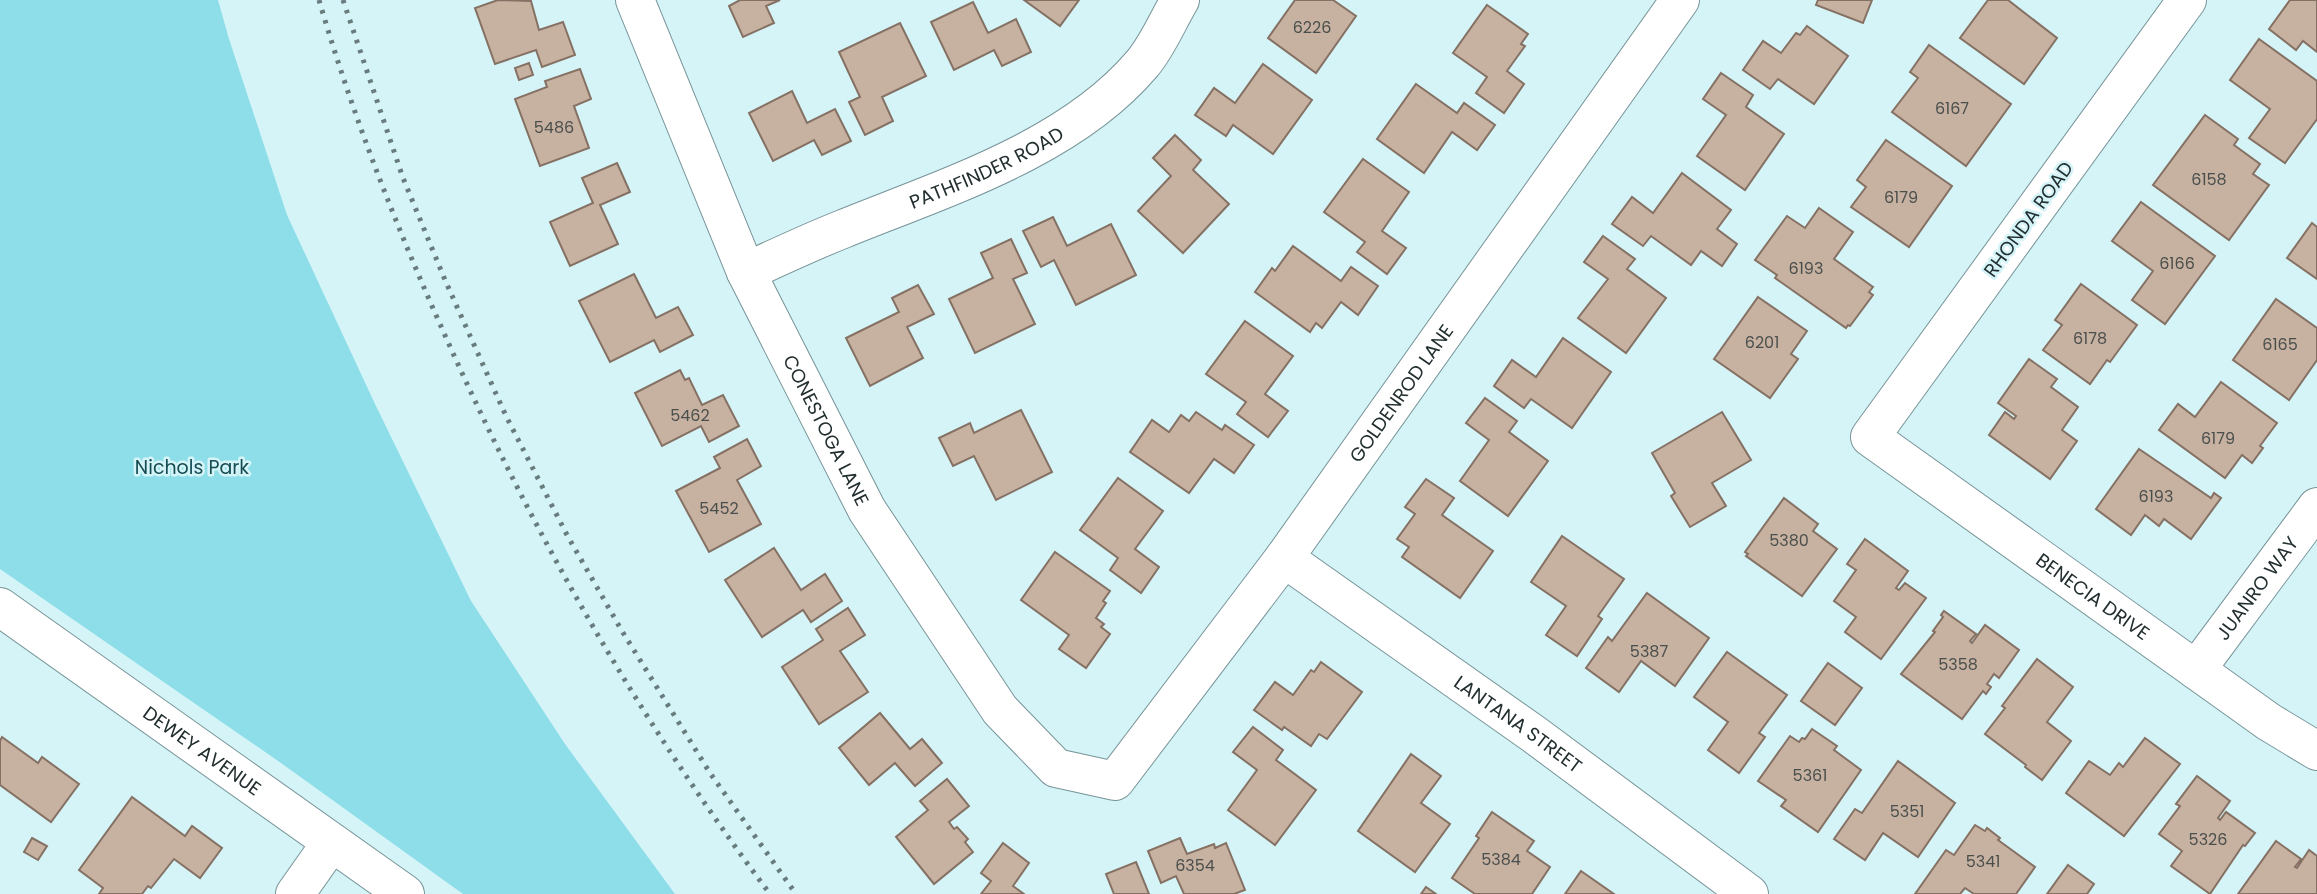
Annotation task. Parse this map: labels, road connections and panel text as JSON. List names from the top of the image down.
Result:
{
  "streets": {
    "street": [
      "PATHFINDER ROAD",
      "RHONDA ROAD",
      "GOLDENROD LANE",
      "CONESTOGA LANE",
      "JUANRO WAY",
      "BENECIA DRIVE",
      "LANTANA STREET",
      "DEWEY AVENUE"
    ]
  },
  "crossings": [
    ["PATHFINDER ROAD", "CONESTOGA LANE"],
    ["RHONDA ROAD", "BENECIA DRIVE"],
    ["GOLDENROD LANE", "CONESTOGA LANE"],
    ["GOLDENROD LANE", "LANTANA STREET"],
    ["JUANRO WAY", "BENECIA DRIVE"]
  ],
  "parks": ["Nichols Park"],
  "house_numbers": [
    "6226",
    "6167",
    "5486",
    "6158",
    "6179",
    "6166",
    "6193",
    "6178",
    "6201",
    "6165",
    "5462",
    "6179",
    "6193",
    "5452",
    "5380",
    "5387",
    "5358",
    "5361",
    "5351",
    "5326",
    "5384",
    "5341",
    "6354"
  ]
}
